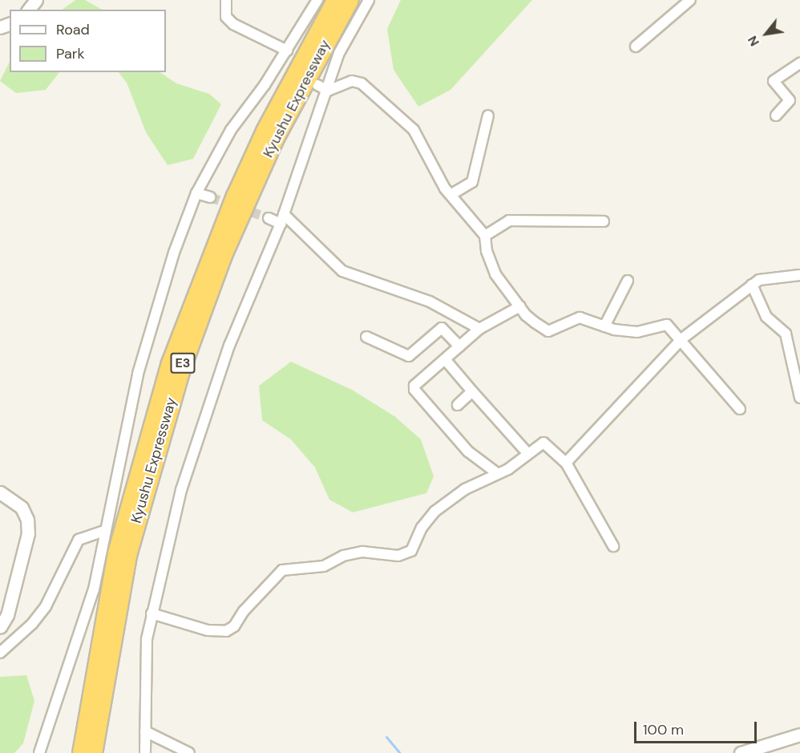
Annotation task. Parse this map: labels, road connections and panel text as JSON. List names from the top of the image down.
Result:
{
  "streets": {
    "highway": ["Kyushu Expressway", "E3"]
  },
  "legend": ["Road", "Park"],
  "scale_bar": "100 m",
  "north": "bottom left"
}
